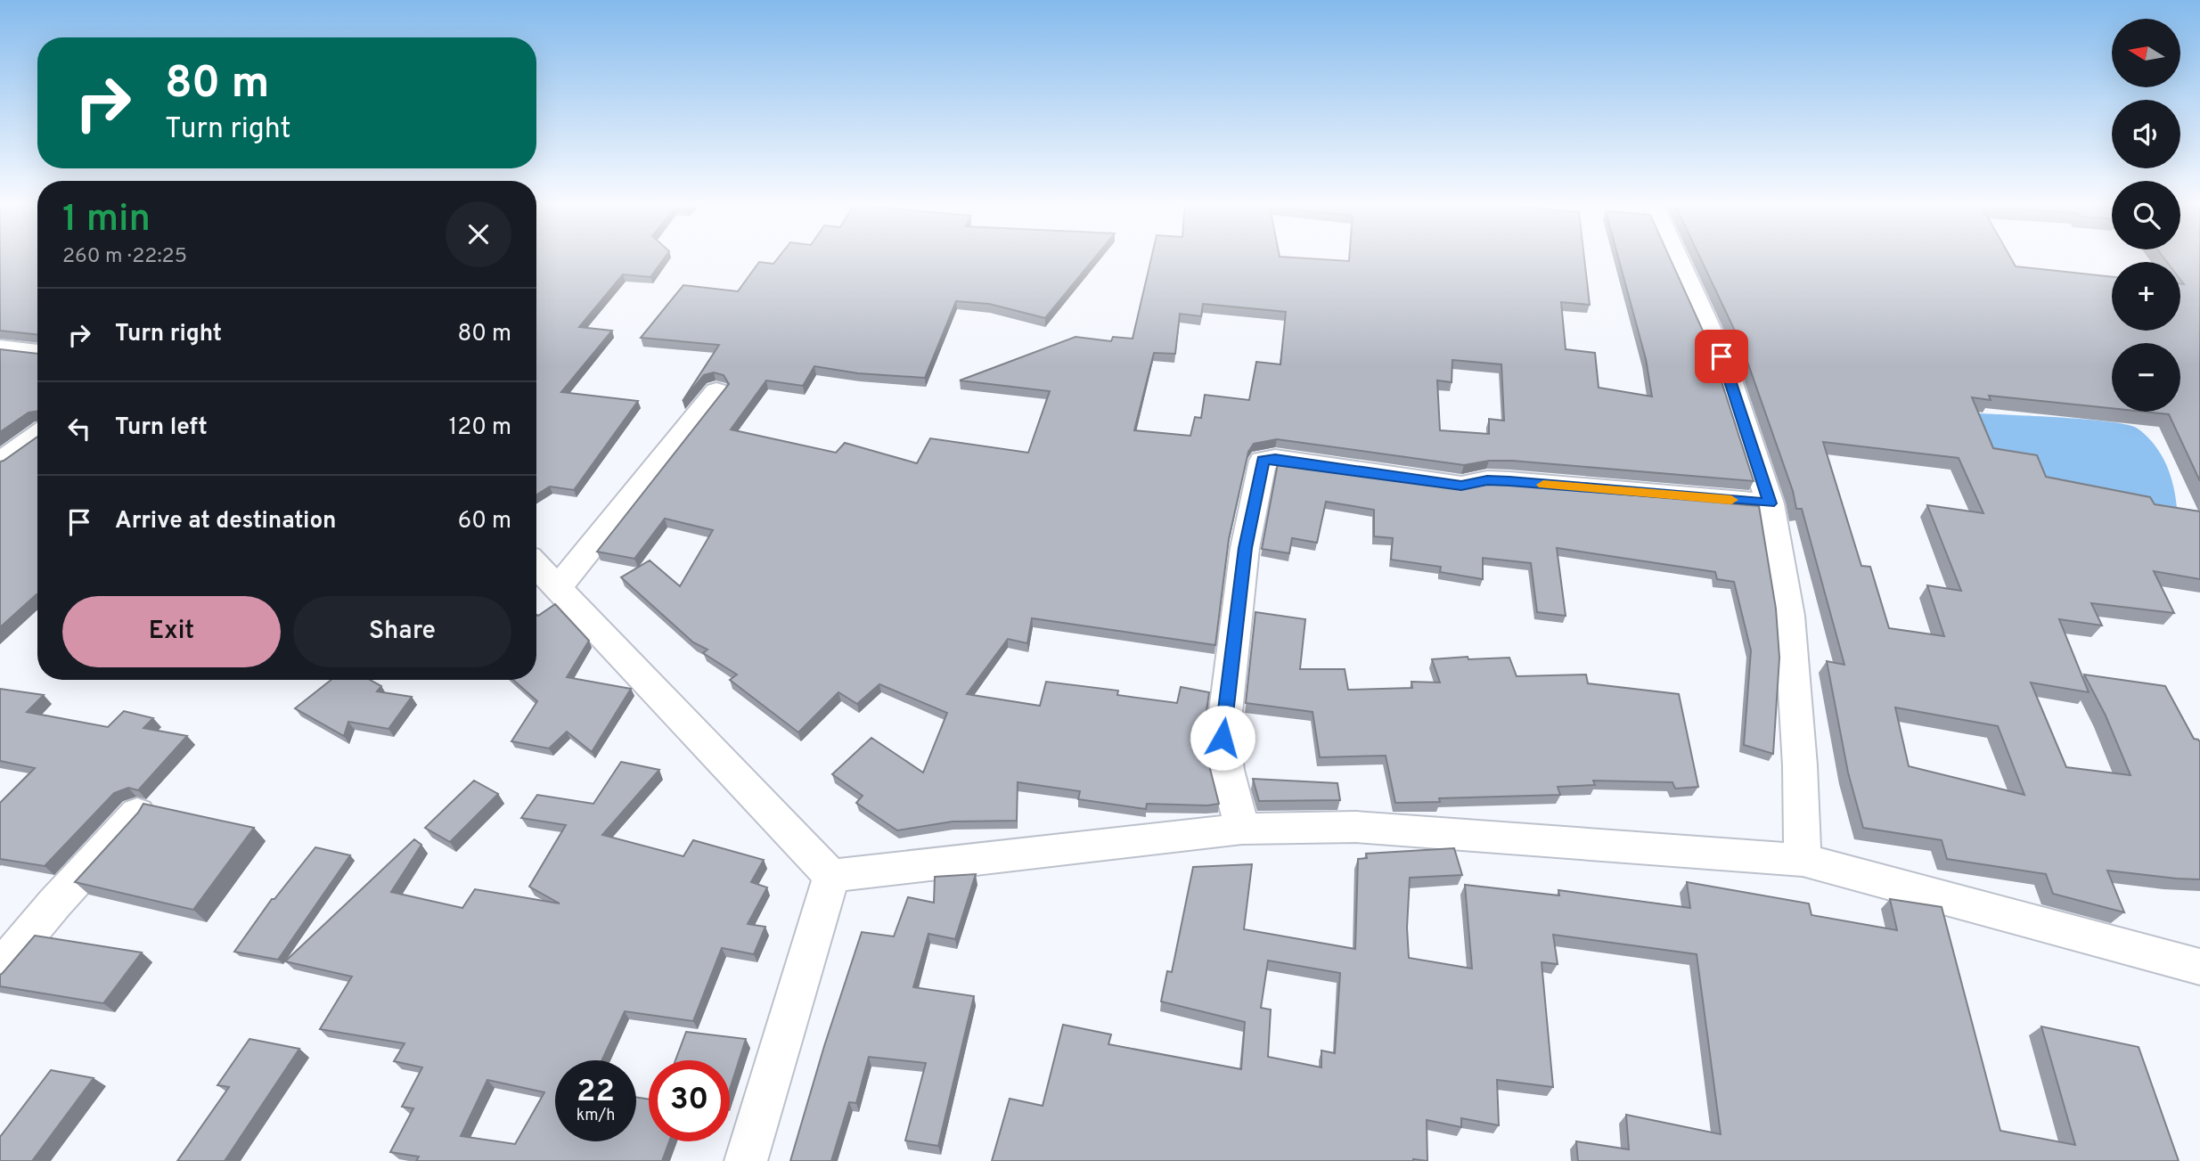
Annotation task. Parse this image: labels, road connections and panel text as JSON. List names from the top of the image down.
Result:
{
  "north": "left",
  "page": {
    "map_buttons": ["+", "−"],
    "turn": ["80 m", "Turn right"],
    "heading": ["1 min", "260 m · 22:25"],
    "list": [
      {
        "name": "Turn right",
        "value": "80 m"
      },
      {
        "name": "Turn left",
        "value": "120 m"
      },
      {
        "name": "Arrive at destination",
        "value": "60 m"
      }
    ],
    "buttons": ["Exit", "Share"],
    "speed": "22 km/h",
    "limit": "30"
  }
}
